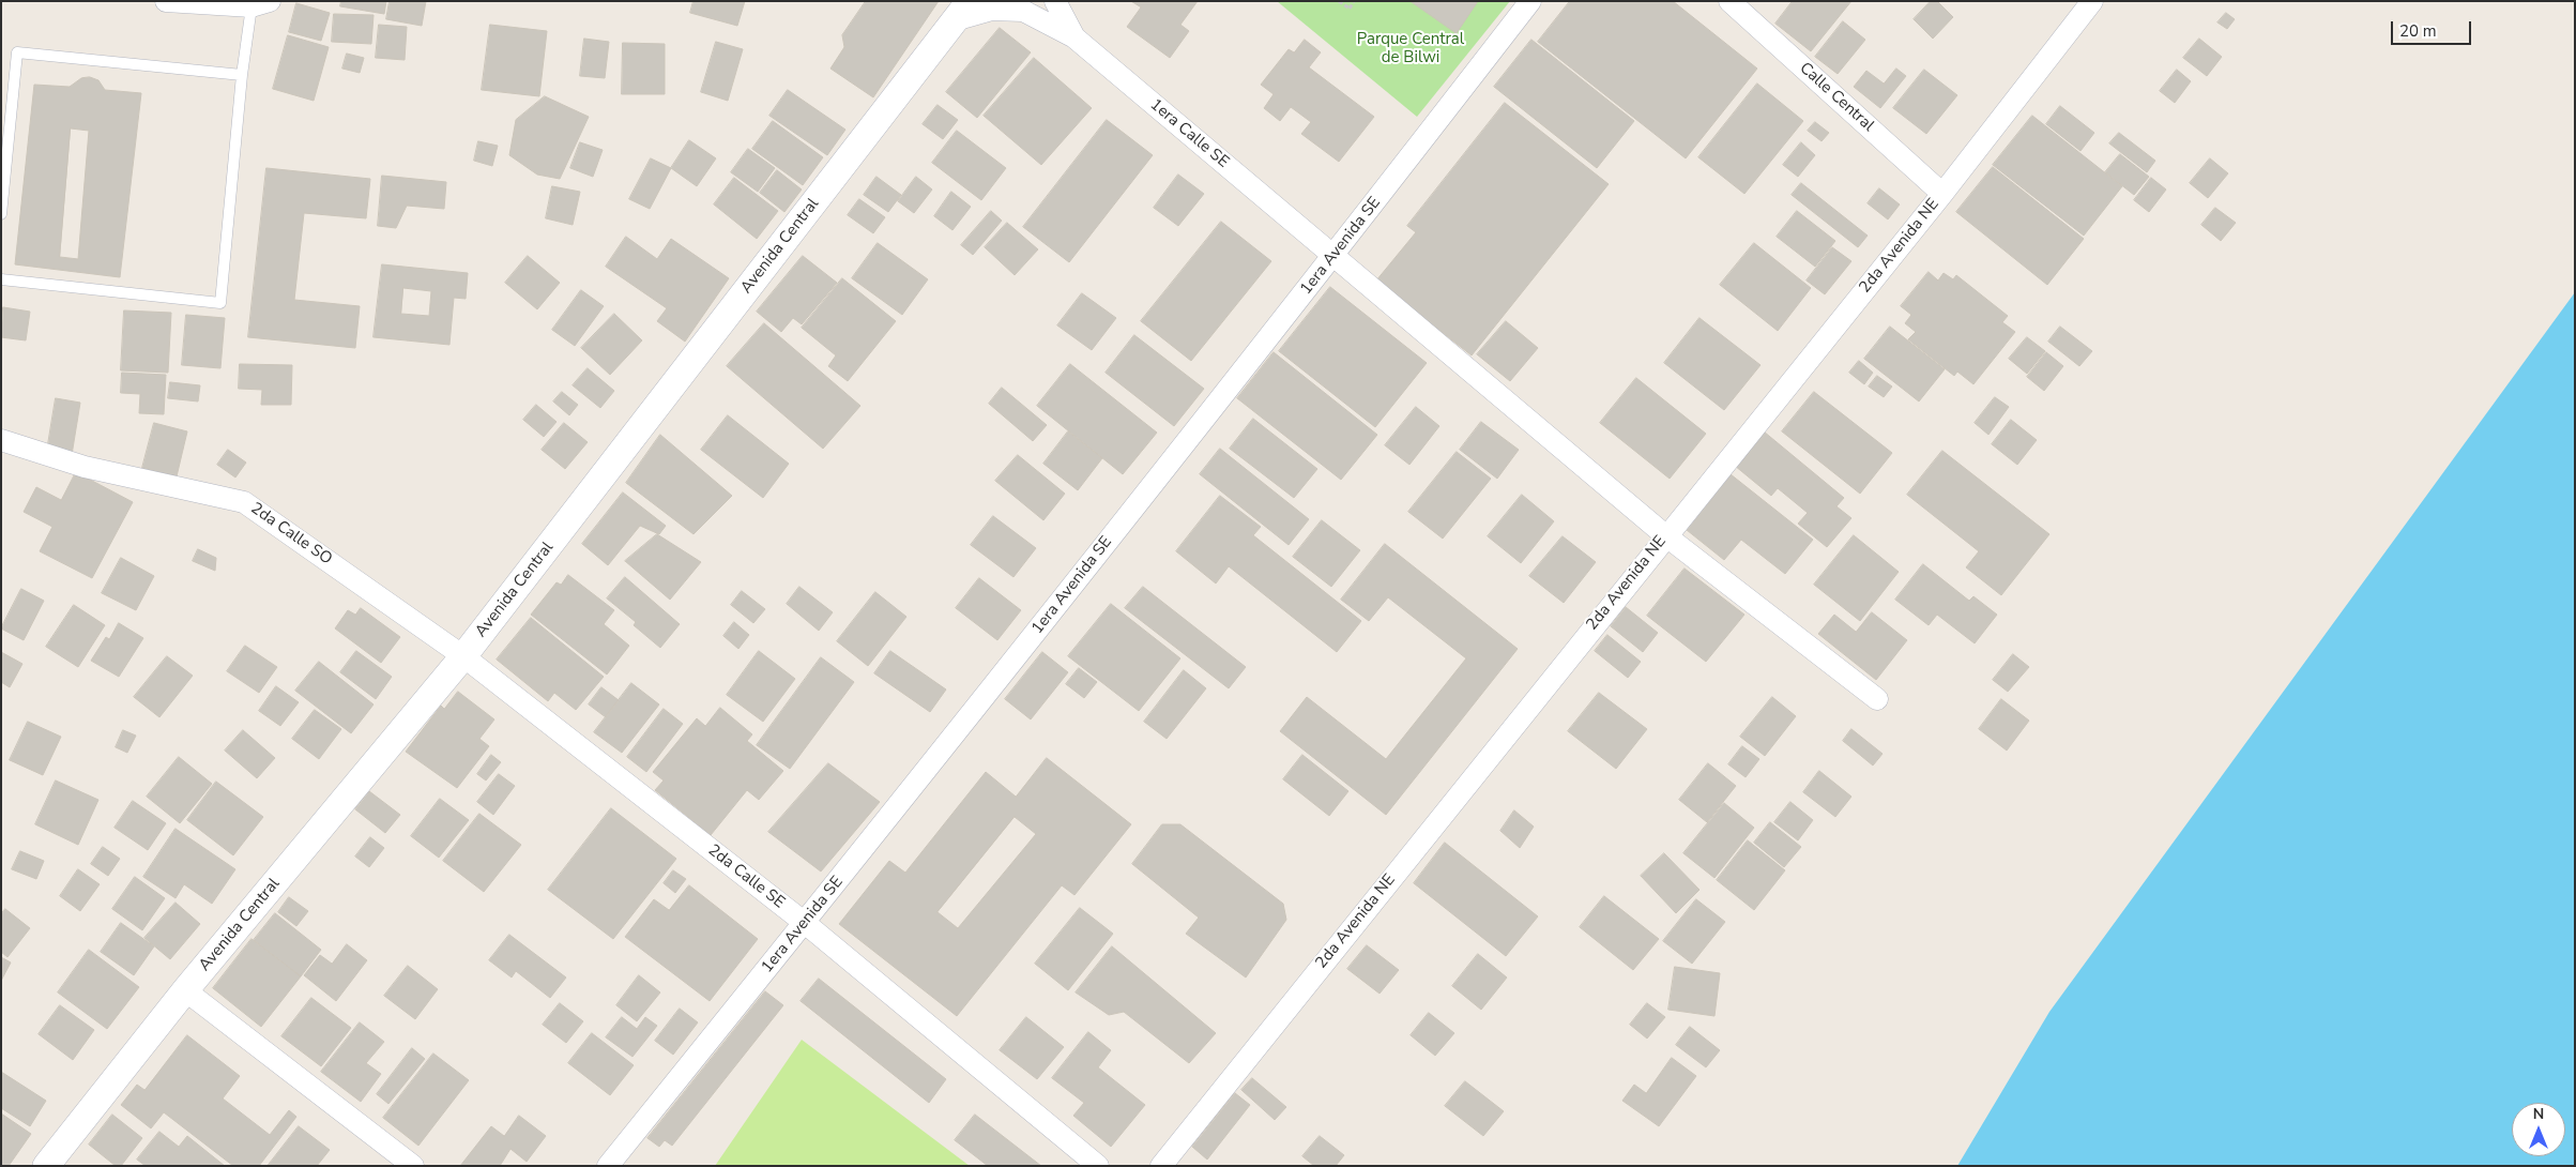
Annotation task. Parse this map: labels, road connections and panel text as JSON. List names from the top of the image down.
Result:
{
  "streets": {
    "street": [
      "Calle Central",
      "1era Calle SE",
      "Avenida Central",
      "1era Avenida SE",
      "2da Avenida NE",
      "2da Calle SO",
      "2da Calle SE"
    ]
  },
  "crossings": [
    ["Calle Central", "2da Avenida NE"],
    ["1era Calle SE", "1era Avenida SE"],
    ["1era Calle SE", "2da Avenida NE"],
    ["Avenida Central", "2da Calle SO"],
    ["Avenida Central", "2da Calle SE"],
    ["1era Avenida SE", "2da Calle SE"],
    ["2da Calle SO", "2da Calle SE"]
  ],
  "parks": ["Parque Central de Bilwi"],
  "scale_bar": "20 m",
  "north": "top"
}
